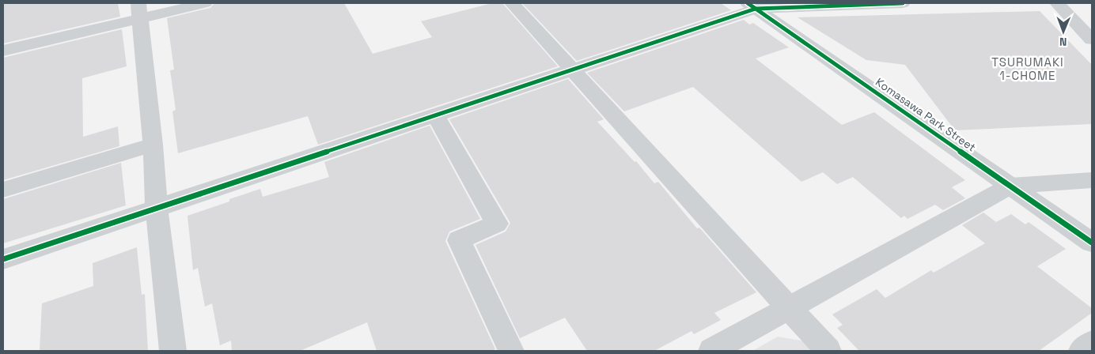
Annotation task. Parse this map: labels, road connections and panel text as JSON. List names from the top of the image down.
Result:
{
  "streets": {
    "street": ["Komasawa Park Street"]
  },
  "districts": ["TSURUMAKI 1-CHOME"],
  "north": "bottom"
}
